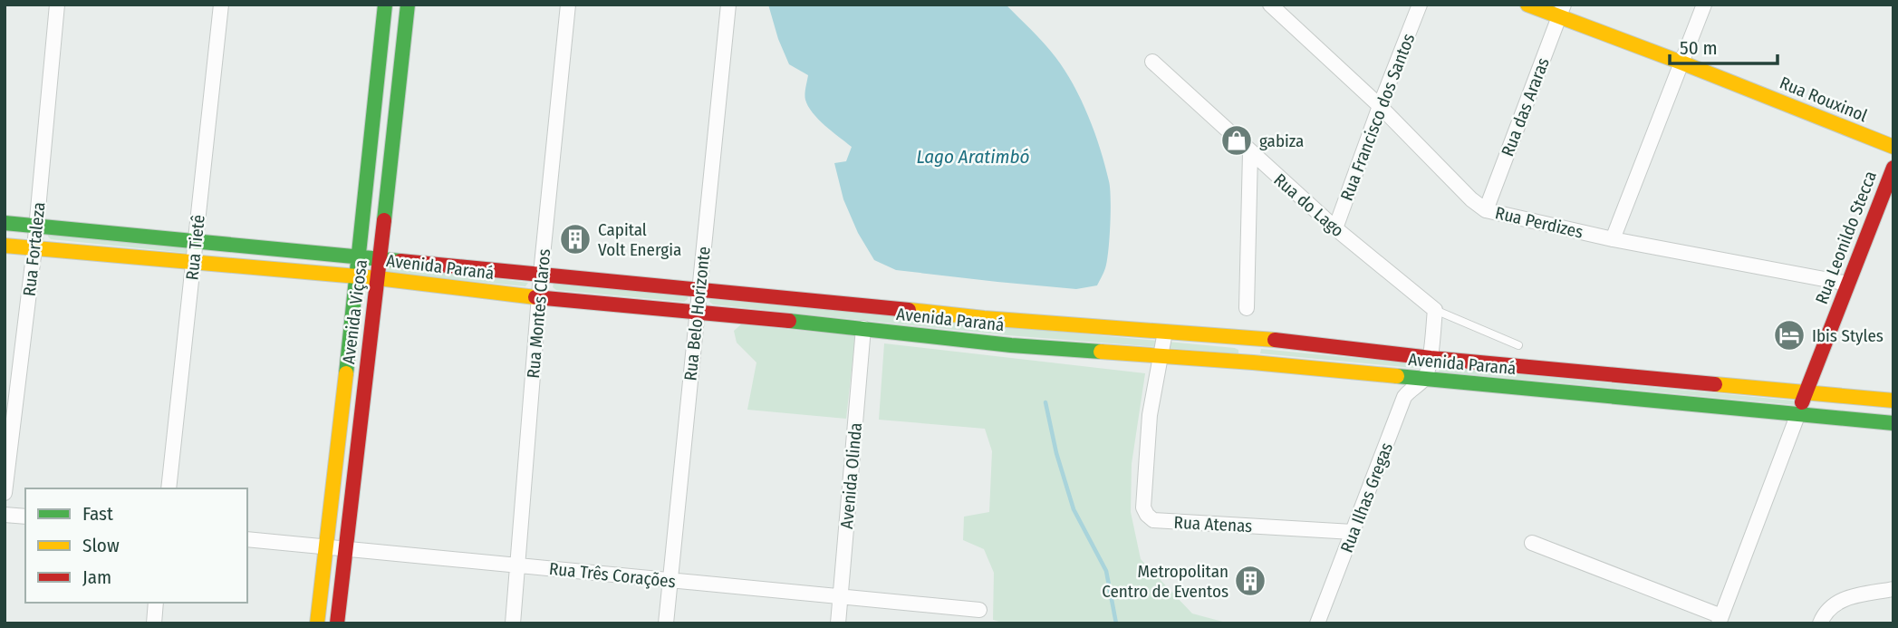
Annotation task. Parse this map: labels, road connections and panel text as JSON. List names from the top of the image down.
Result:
{
  "streets": {
    "main road": [
      "Rua Rouxinol",
      "Rua Leonildo Stecca",
      "Avenida Paraná",
      "Avenida Viçosa"
    ],
    "street": [
      "Rua das Araras",
      "Rua Francisco dos Santos",
      "Rua do Lago",
      "Rua Perdizes",
      "Rua Tietê",
      "Rua Fortaleza",
      "Rua Montes Claros",
      "Rua Belo Horizonte",
      "Avenida Olinda",
      "Rua Ilhas Gregas",
      "Rua Atenas",
      "Rua Três Corações"
    ]
  },
  "crossings": [
    ["Rua Rouxinol", "Rua das Araras"],
    ["Rua das Araras", "Rua Perdizes"],
    ["Rua Francisco dos Santos", "Rua do Lago"],
    ["Rua Francisco dos Santos", "Rua Perdizes"],
    ["Rua Perdizes", "Rua Leonildo Stecca"],
    ["Rua Leonildo Stecca", "Avenida Paraná"],
    ["Rua Tietê", "Avenida Paraná"],
    ["Rua Fortaleza", "Avenida Paraná"],
    ["Avenida Paraná", "Avenida Viçosa"],
    ["Avenida Paraná", "Rua Montes Claros"],
    ["Avenida Paraná", "Rua Belo Horizonte"],
    ["Avenida Paraná", "Avenida Olinda"],
    ["Avenida Paraná", "Rua Ilhas Gregas"],
    ["Avenida Paraná", "Rua Atenas"],
    ["Avenida Viçosa", "Rua Três Corações"],
    ["Rua Montes Claros", "Rua Três Corações"],
    ["Rua Belo Horizonte", "Rua Três Corações"],
    ["Avenida Olinda", "Rua Três Corações"],
    ["Rua Ilhas Gregas", "Rua Atenas"]
  ],
  "water": ["Lago Aratimbó"],
  "places": {
    "shop": ["gabiza"],
    "building": ["Capital Volt Energia", "Metropolitan Centro de Eventos"],
    "hotel": ["Ibis Styles"]
  },
  "legend": ["Fast", "Slow", "Jam"],
  "scale_bar": "50 m"
}
